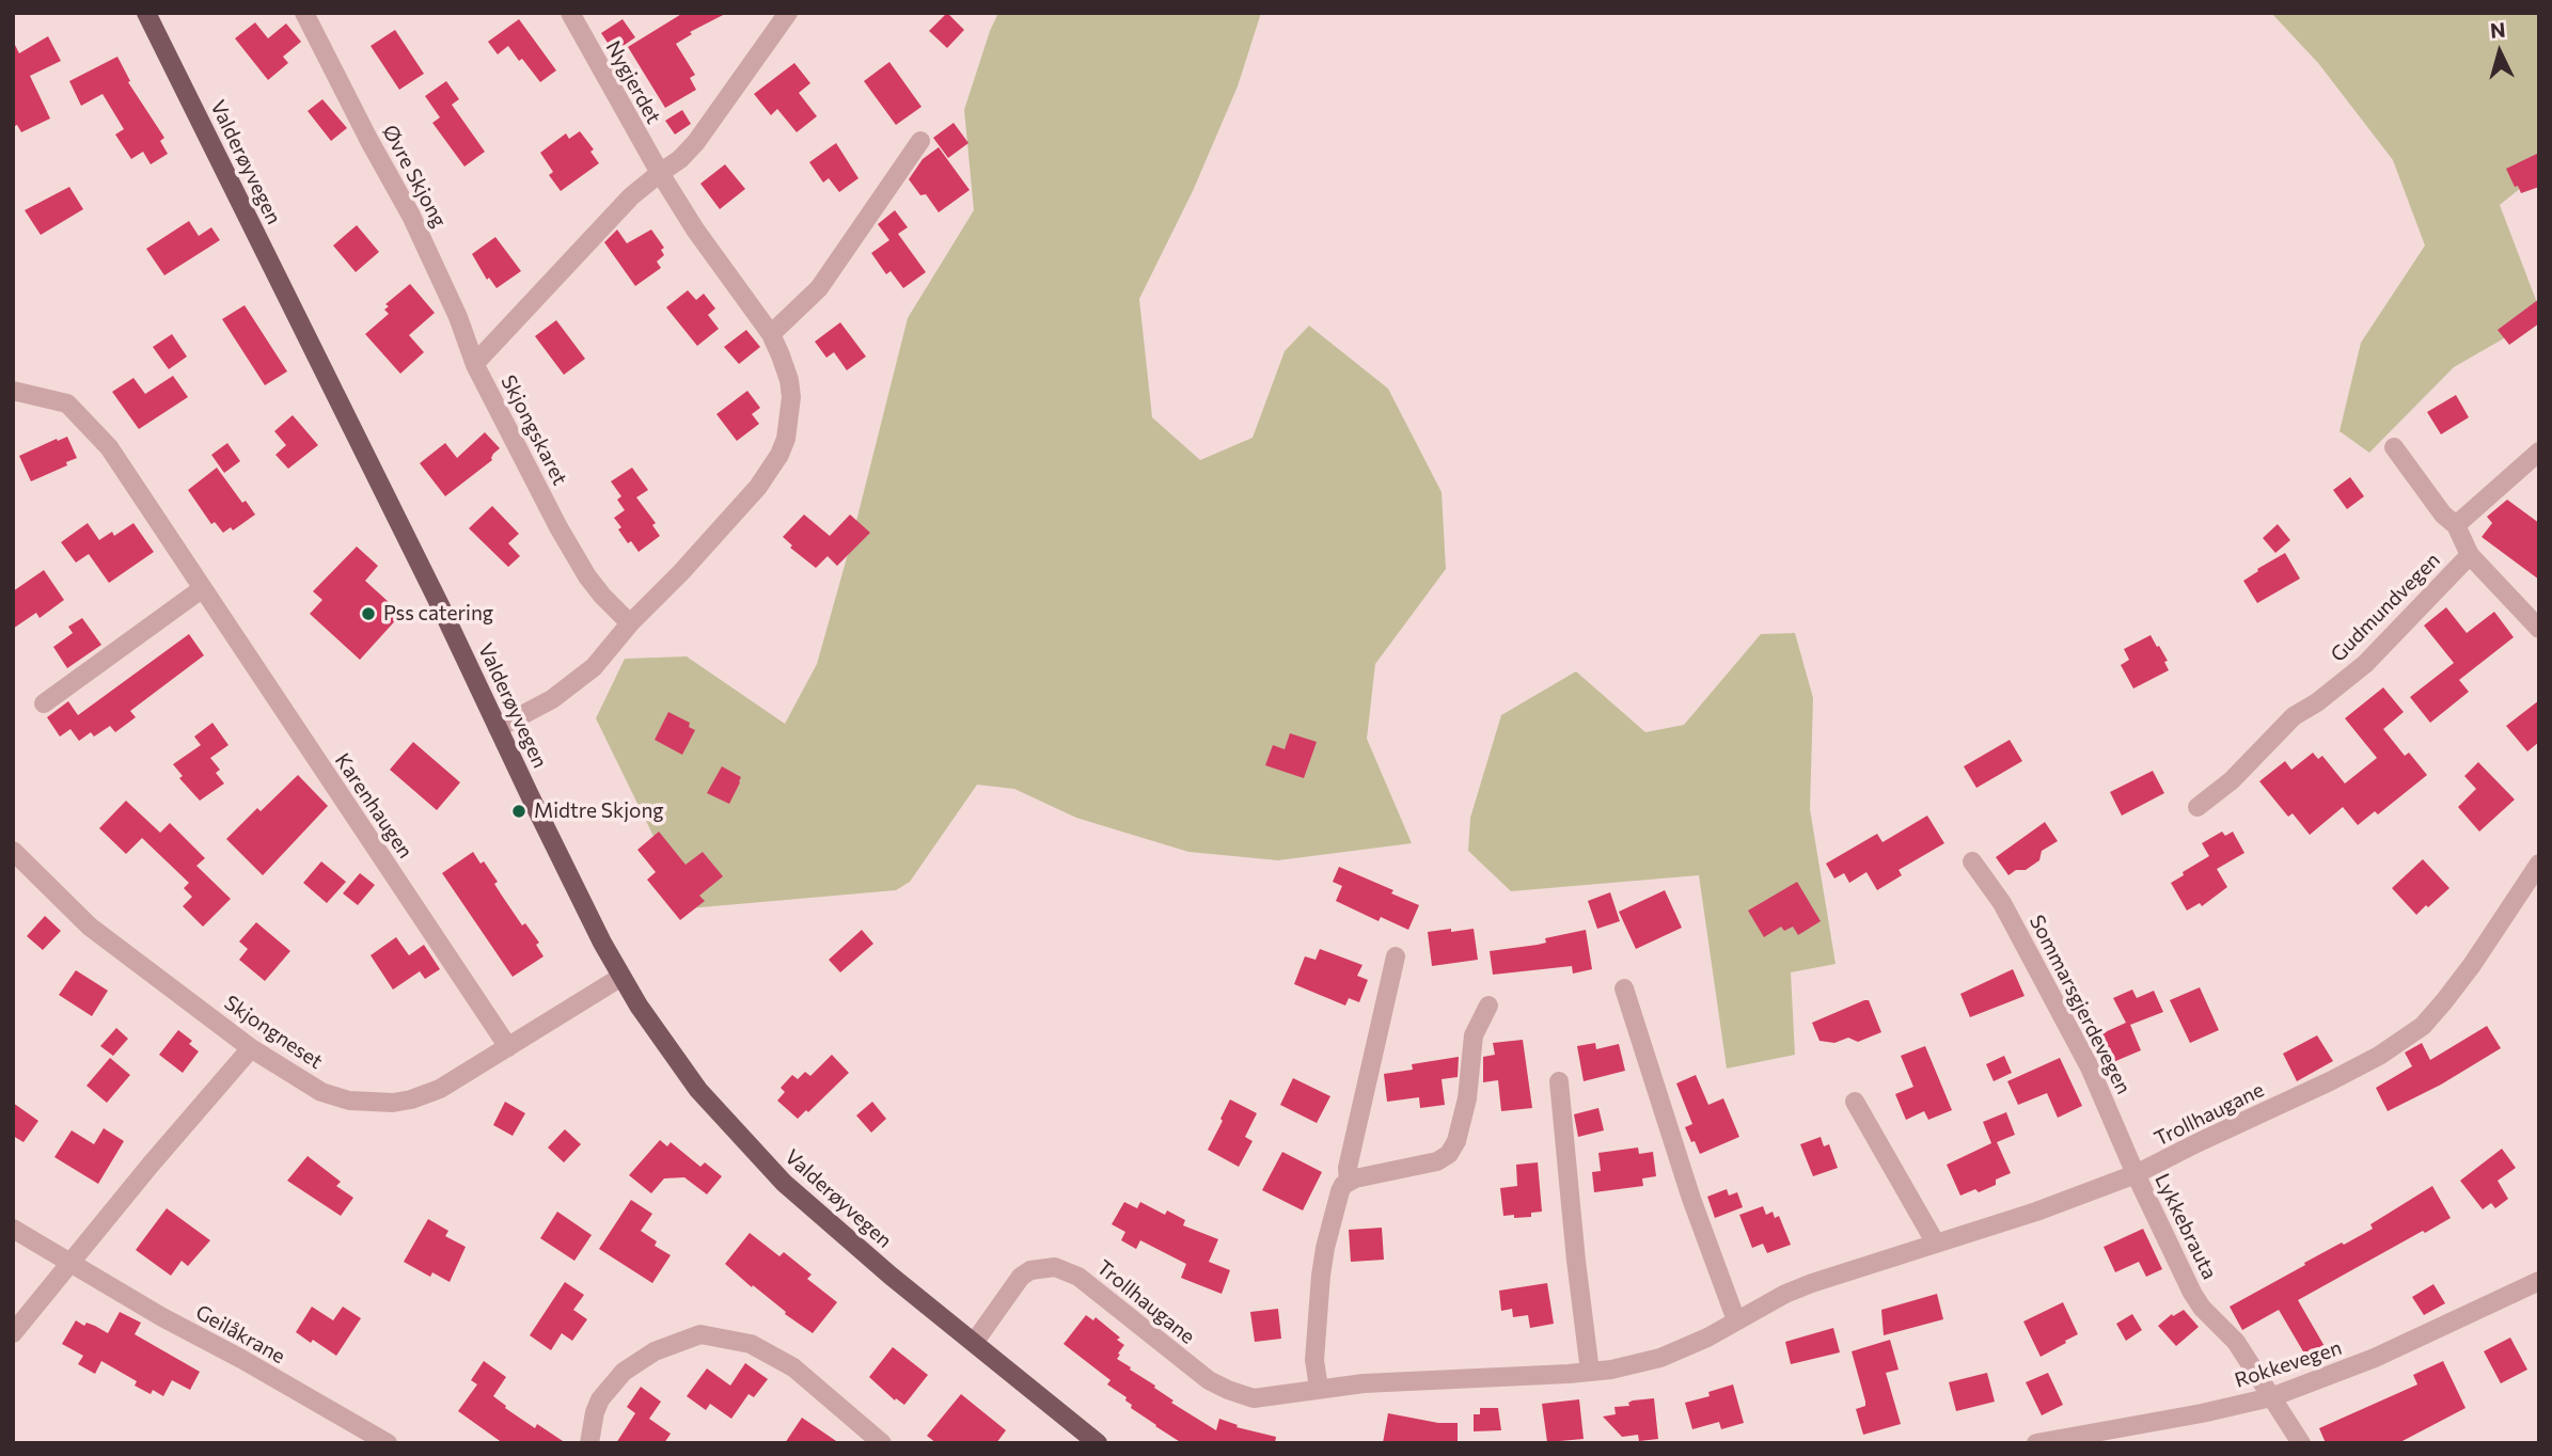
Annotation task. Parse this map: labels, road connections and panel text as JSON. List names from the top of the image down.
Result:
{
  "streets": {
    "main road": ["Valderøyvegen"],
    "street": [
      "Nygjerdet",
      "Øvre Skjong",
      "Skjongskaret",
      "Gudmundvegen",
      "Karenhaugen",
      "Sommarsgjerdevegen",
      "Skjongneset",
      "Trollhaugane",
      "Lykkebrauta",
      "Geilåkrane",
      "Rokkevegen"
    ]
  },
  "crossings": [
    ["Nygjerdet", "Skjongskaret"],
    ["Valderøyvegen", "Skjongneset"],
    ["Valderøyvegen", "Trollhaugane"],
    ["Øvre Skjong", "Skjongskaret"],
    ["Karenhaugen", "Skjongneset"],
    ["Sommarsgjerdevegen", "Trollhaugane"],
    ["Sommarsgjerdevegen", "Lykkebrauta"],
    ["Trollhaugane", "Lykkebrauta"],
    ["Lykkebrauta", "Rokkevegen"]
  ],
  "places": ["Pss catering", "Midtre Skjong"],
  "north": "top"
}
